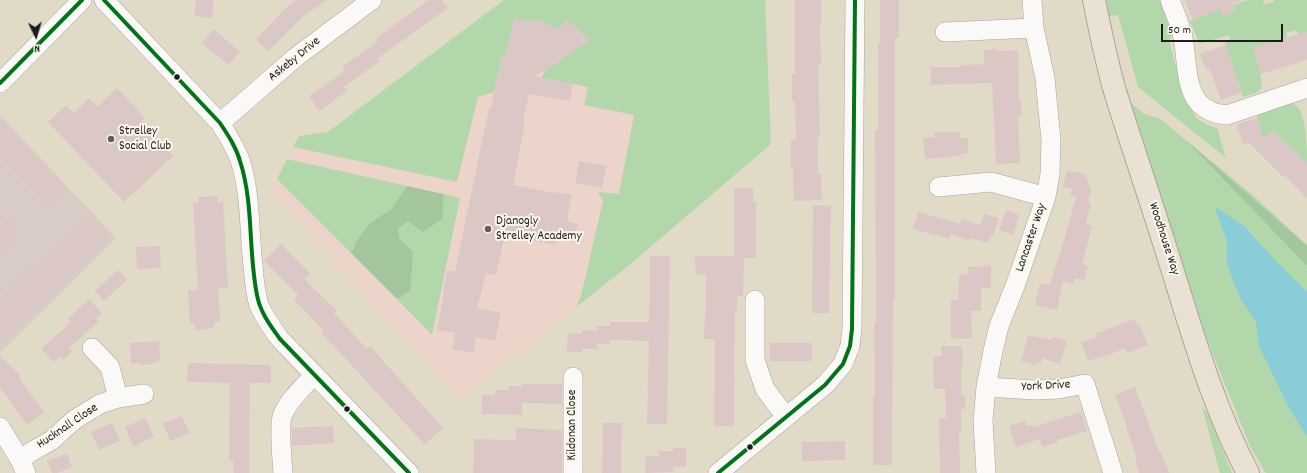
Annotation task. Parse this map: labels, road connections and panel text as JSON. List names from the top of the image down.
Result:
{
  "streets": {
    "main road": ["Woodhouse Way"],
    "street": [
      "Askeby Drive",
      "Lancaster Way",
      "York Drive",
      "Kildonan Close",
      "Hucknall Close"
    ]
  },
  "crossings": [
    ["Lancaster Way", "York Drive"]
  ],
  "places": ["Strelley Social Club", "Djanogly Strelley Academy"],
  "scale_bar": "50 m",
  "north": "bottom"
}
